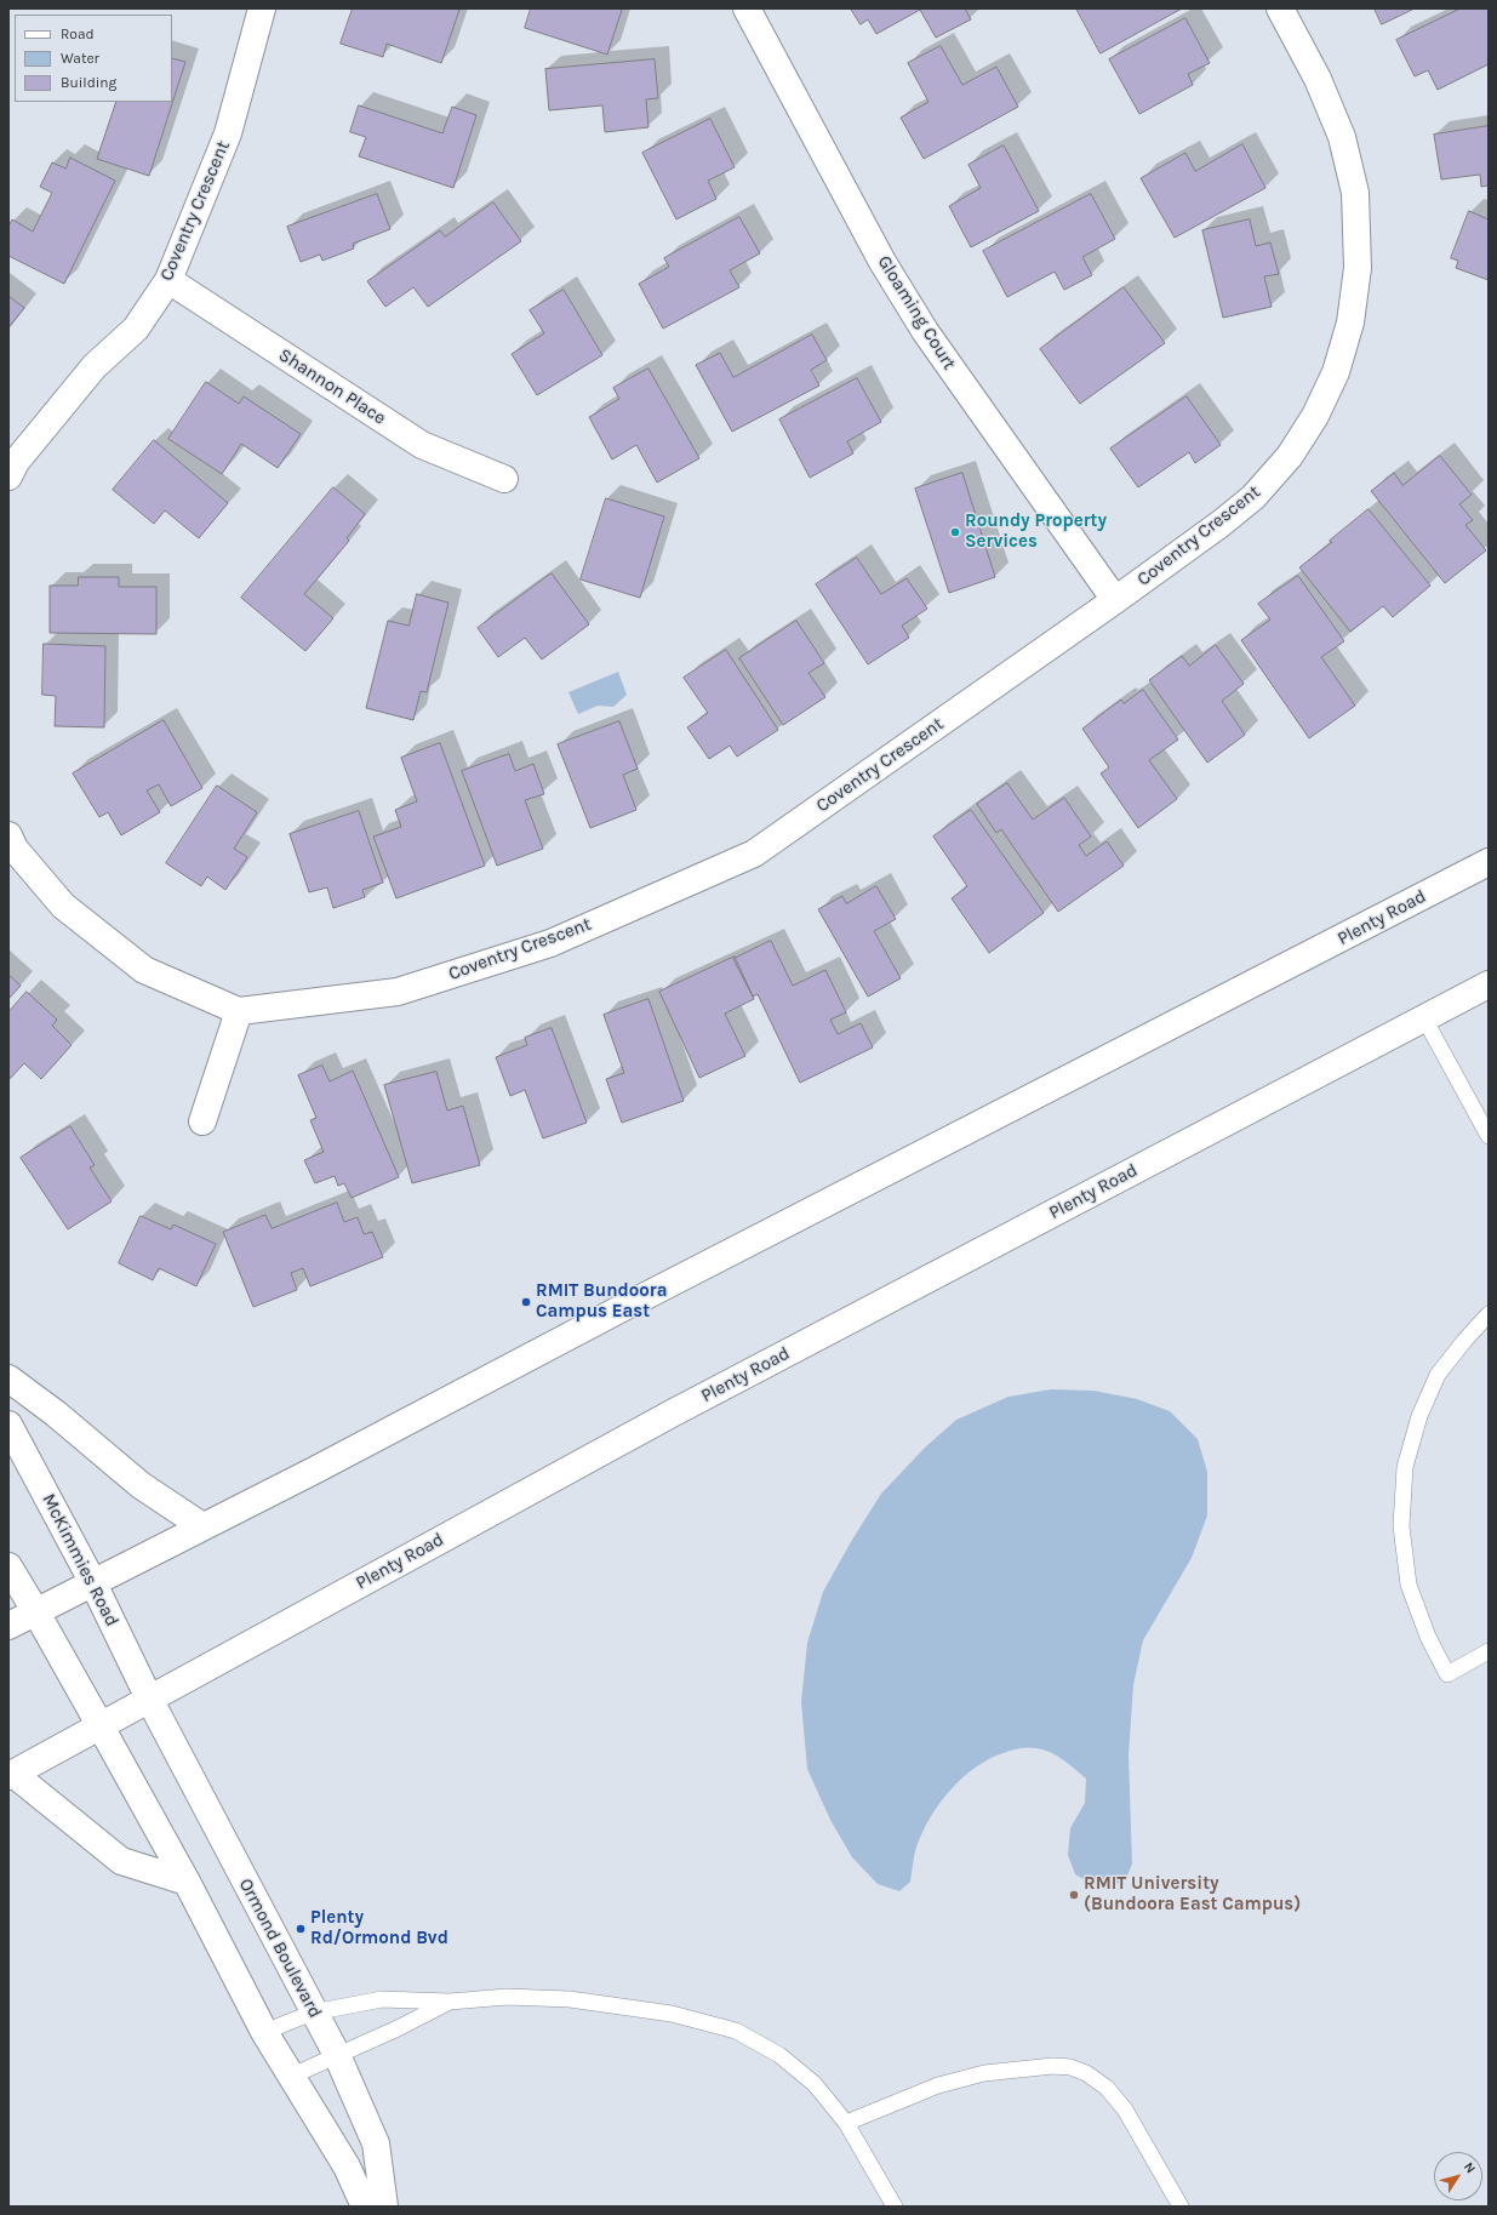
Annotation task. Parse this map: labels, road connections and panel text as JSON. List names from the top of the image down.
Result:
{
  "streets": {
    "main road": [
      "Coventry Crescent",
      "Gloaming Court",
      "Shannon Place",
      "Plenty Road",
      "McKimmies Road",
      "Ormond Boulevard"
    ]
  },
  "crossings": [
    ["Coventry Crescent", "Gloaming Court"],
    ["Coventry Crescent", "Shannon Place"],
    ["Plenty Road", "McKimmies Road"],
    ["Plenty Road", "Ormond Boulevard"],
    ["McKimmies Road", "Ormond Boulevard"]
  ],
  "places": [
    "Roundy Property Services",
    "RMIT Bundoora Campus East",
    "RMIT University (Bundoora East Campus)",
    "Plenty Rd/Ormond Bvd"
  ],
  "legend": ["Road", "Water", "Building"],
  "north": "top right"
}
